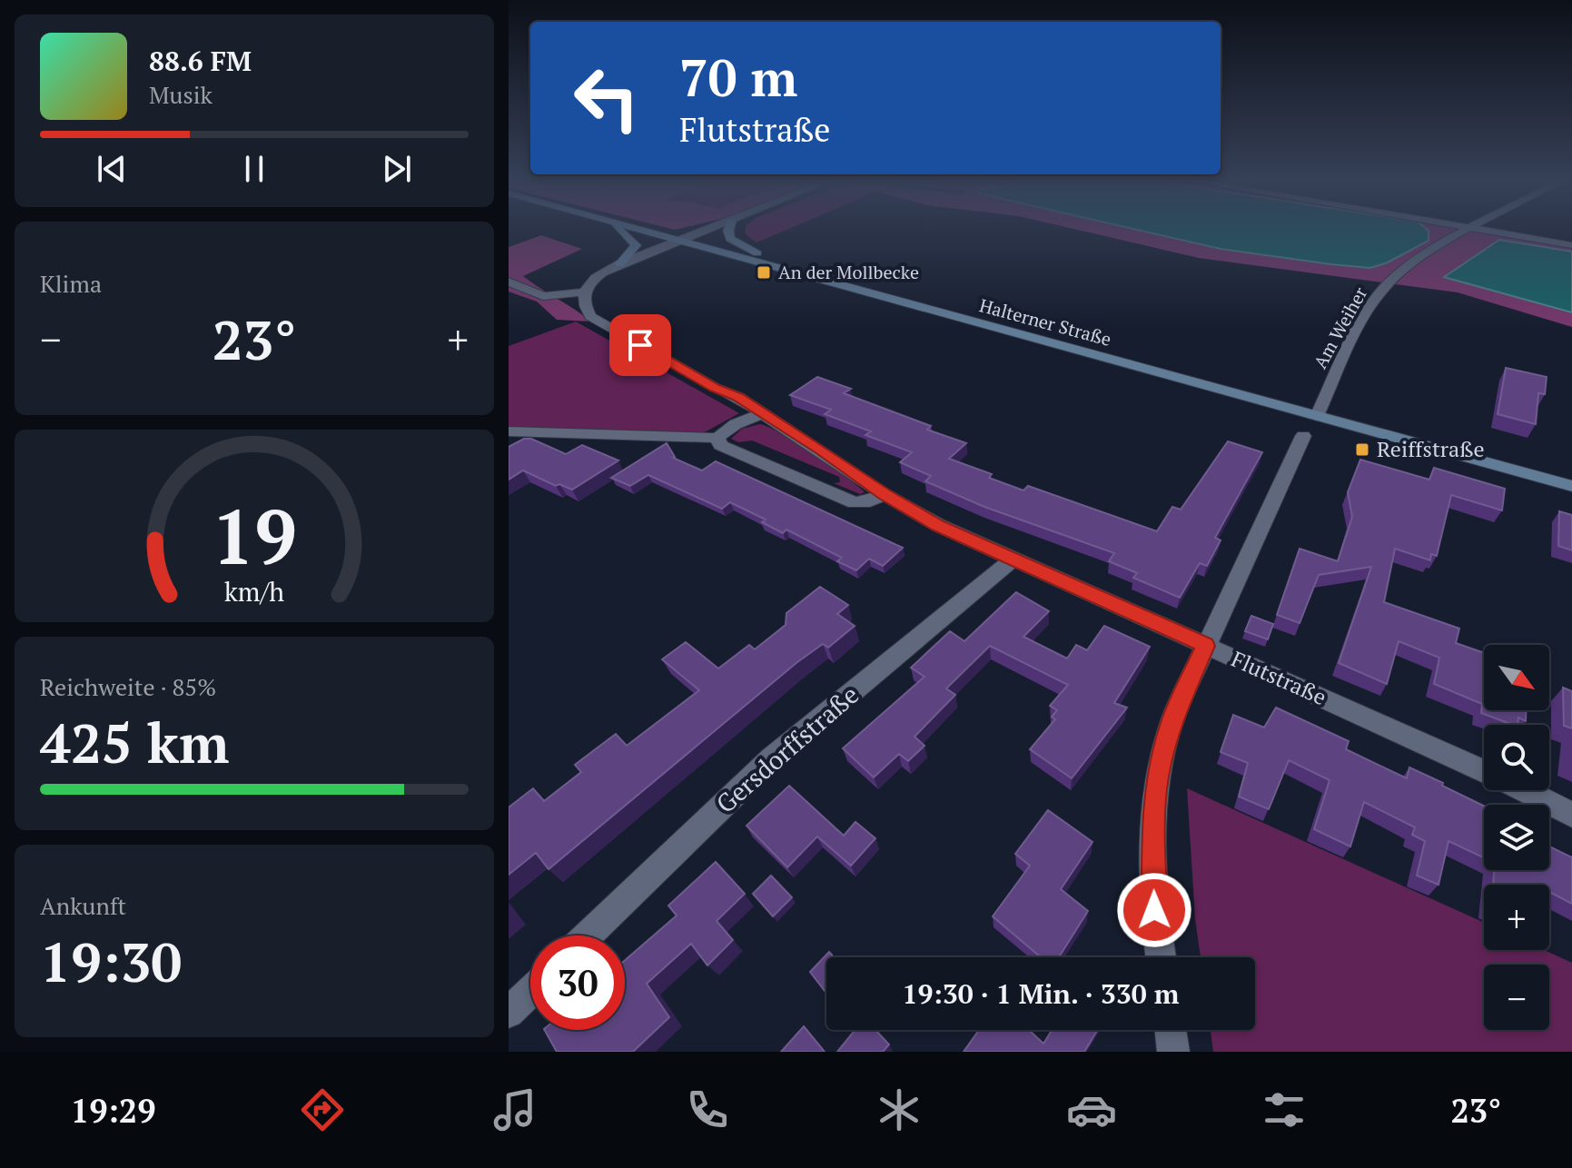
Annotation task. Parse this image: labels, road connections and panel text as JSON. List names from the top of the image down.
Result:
{
  "streets": {
    "main road": ["Halterner Straße"],
    "street": ["Am Weiher", "Flutstraße", "Gersdorffstraße"]
  },
  "crossings": [
    ["Halterner Straße", "Am Weiher"],
    ["Flutstraße", "Gersdorffstraße"]
  ],
  "places": {
    "transit": ["An der Mollbecke", "Reiffstraße"]
  },
  "north": "bottom right",
  "page": {
    "turn": ["70 m", "Flutstraße"],
    "song": ["88.6 FM", "Musik"],
    "tile": [
      "Klima",
      ["Reichweite · 85%", "425 km"],
      ["Ankunft", "19:30"]
    ],
    "heat": ["−", "23°", "+"],
    "map_buttons": ["+", "−"],
    "limit": "30",
    "trip": "19:30 · 1 Min. · 330 m",
    "tabs": ["19:29", "23°"],
    "gauge": ["19", "km/h"]
  }
}
